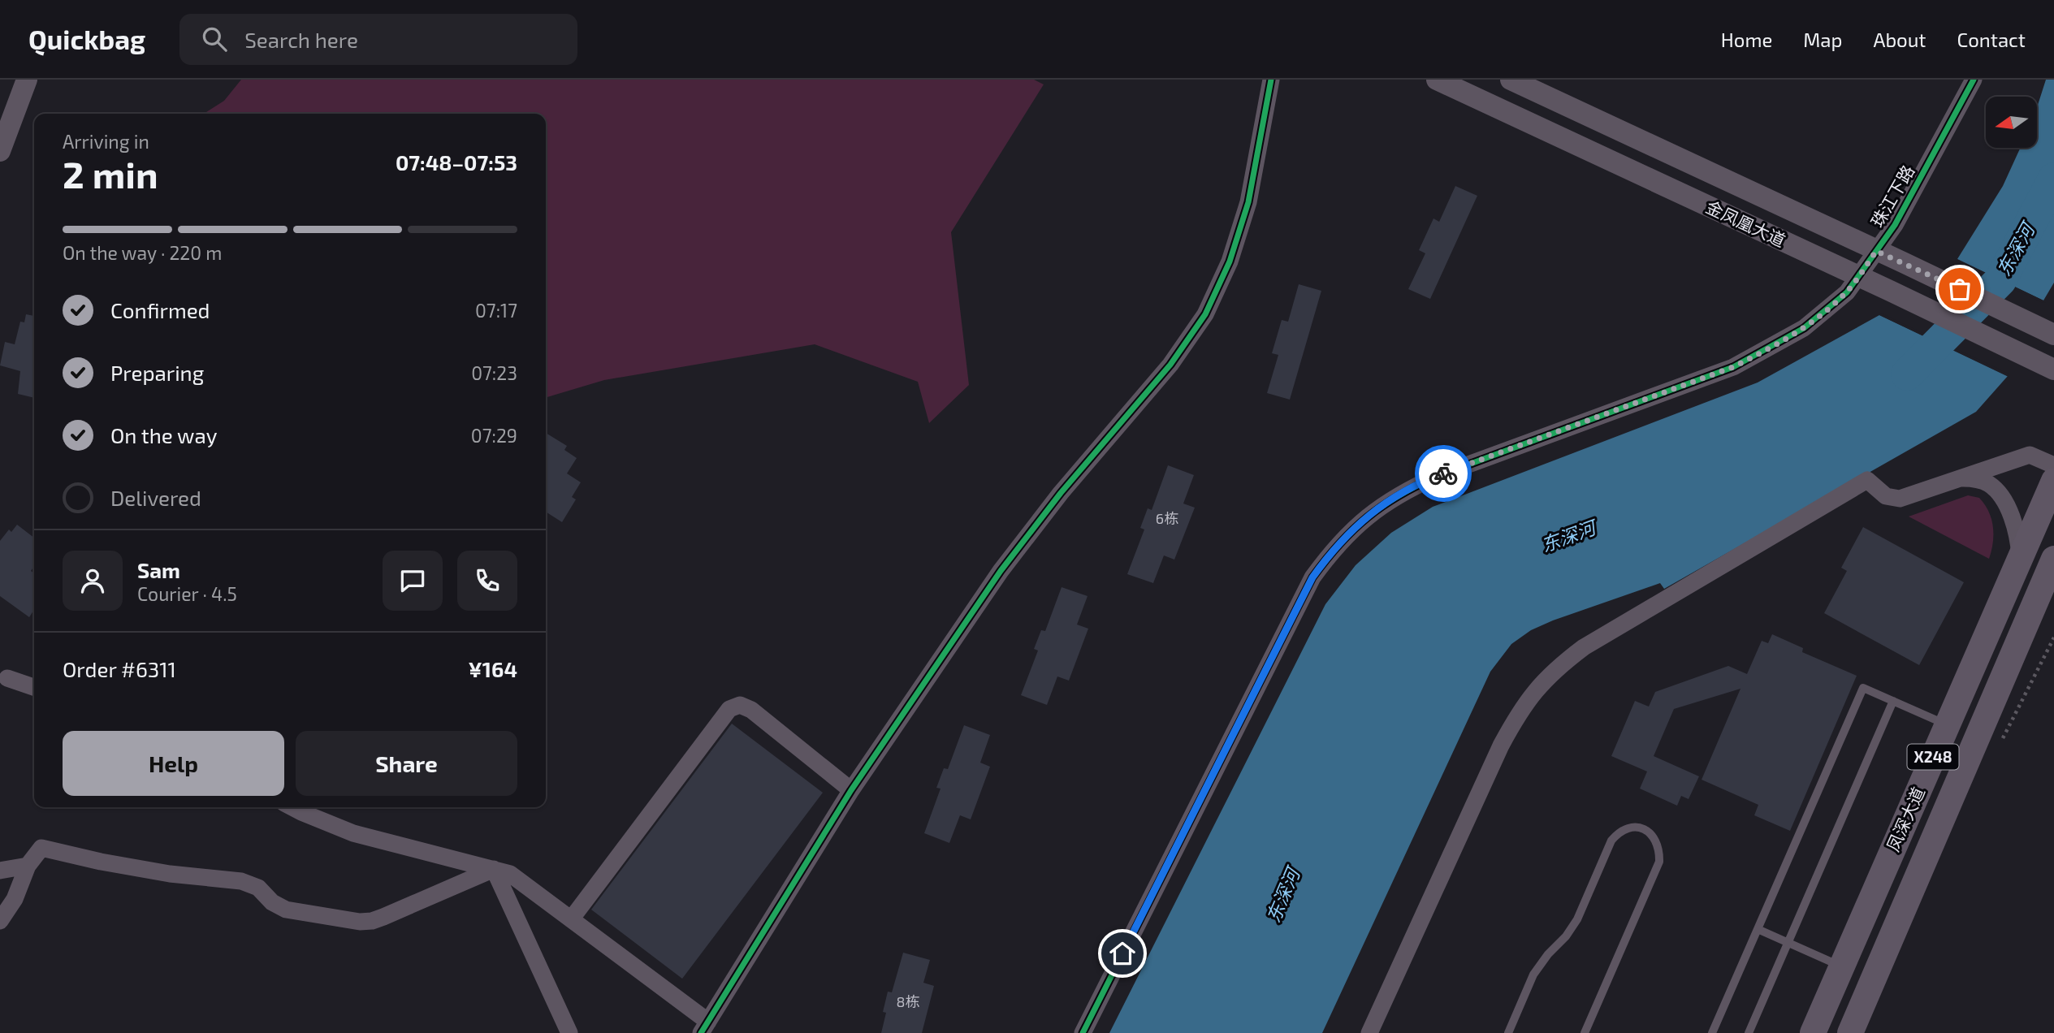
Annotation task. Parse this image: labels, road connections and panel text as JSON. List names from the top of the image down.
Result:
{
  "streets": {
    "main road": ["X248", "凤深大道"],
    "street": ["珠江下路", "金凤凰大道"]
  },
  "crossings": [
    ["珠江下路", "金凤凰大道"]
  ],
  "water": ["东深河"],
  "house_numbers": ["6栋", "8栋"],
  "north": "left",
  "page": {
    "header": "Quickbag",
    "search": "Search here",
    "nav": [
      "Home",
      "Map",
      "About",
      "Contact"
    ],
    "heading": ["2 min", "Arriving in", "07:48–07:53"],
    "panel": [
      "Sam",
      "Courier · 4.5",
      "Order #6311",
      "¥164"
    ],
    "bar": "On the way · 220 m",
    "list": [
      ["Confirmed", "07:17"],
      ["Preparing", "07:23"],
      ["On the way", "07:29"],
      "Delivered"
    ],
    "buttons": ["Help", "Share"]
  }
}
